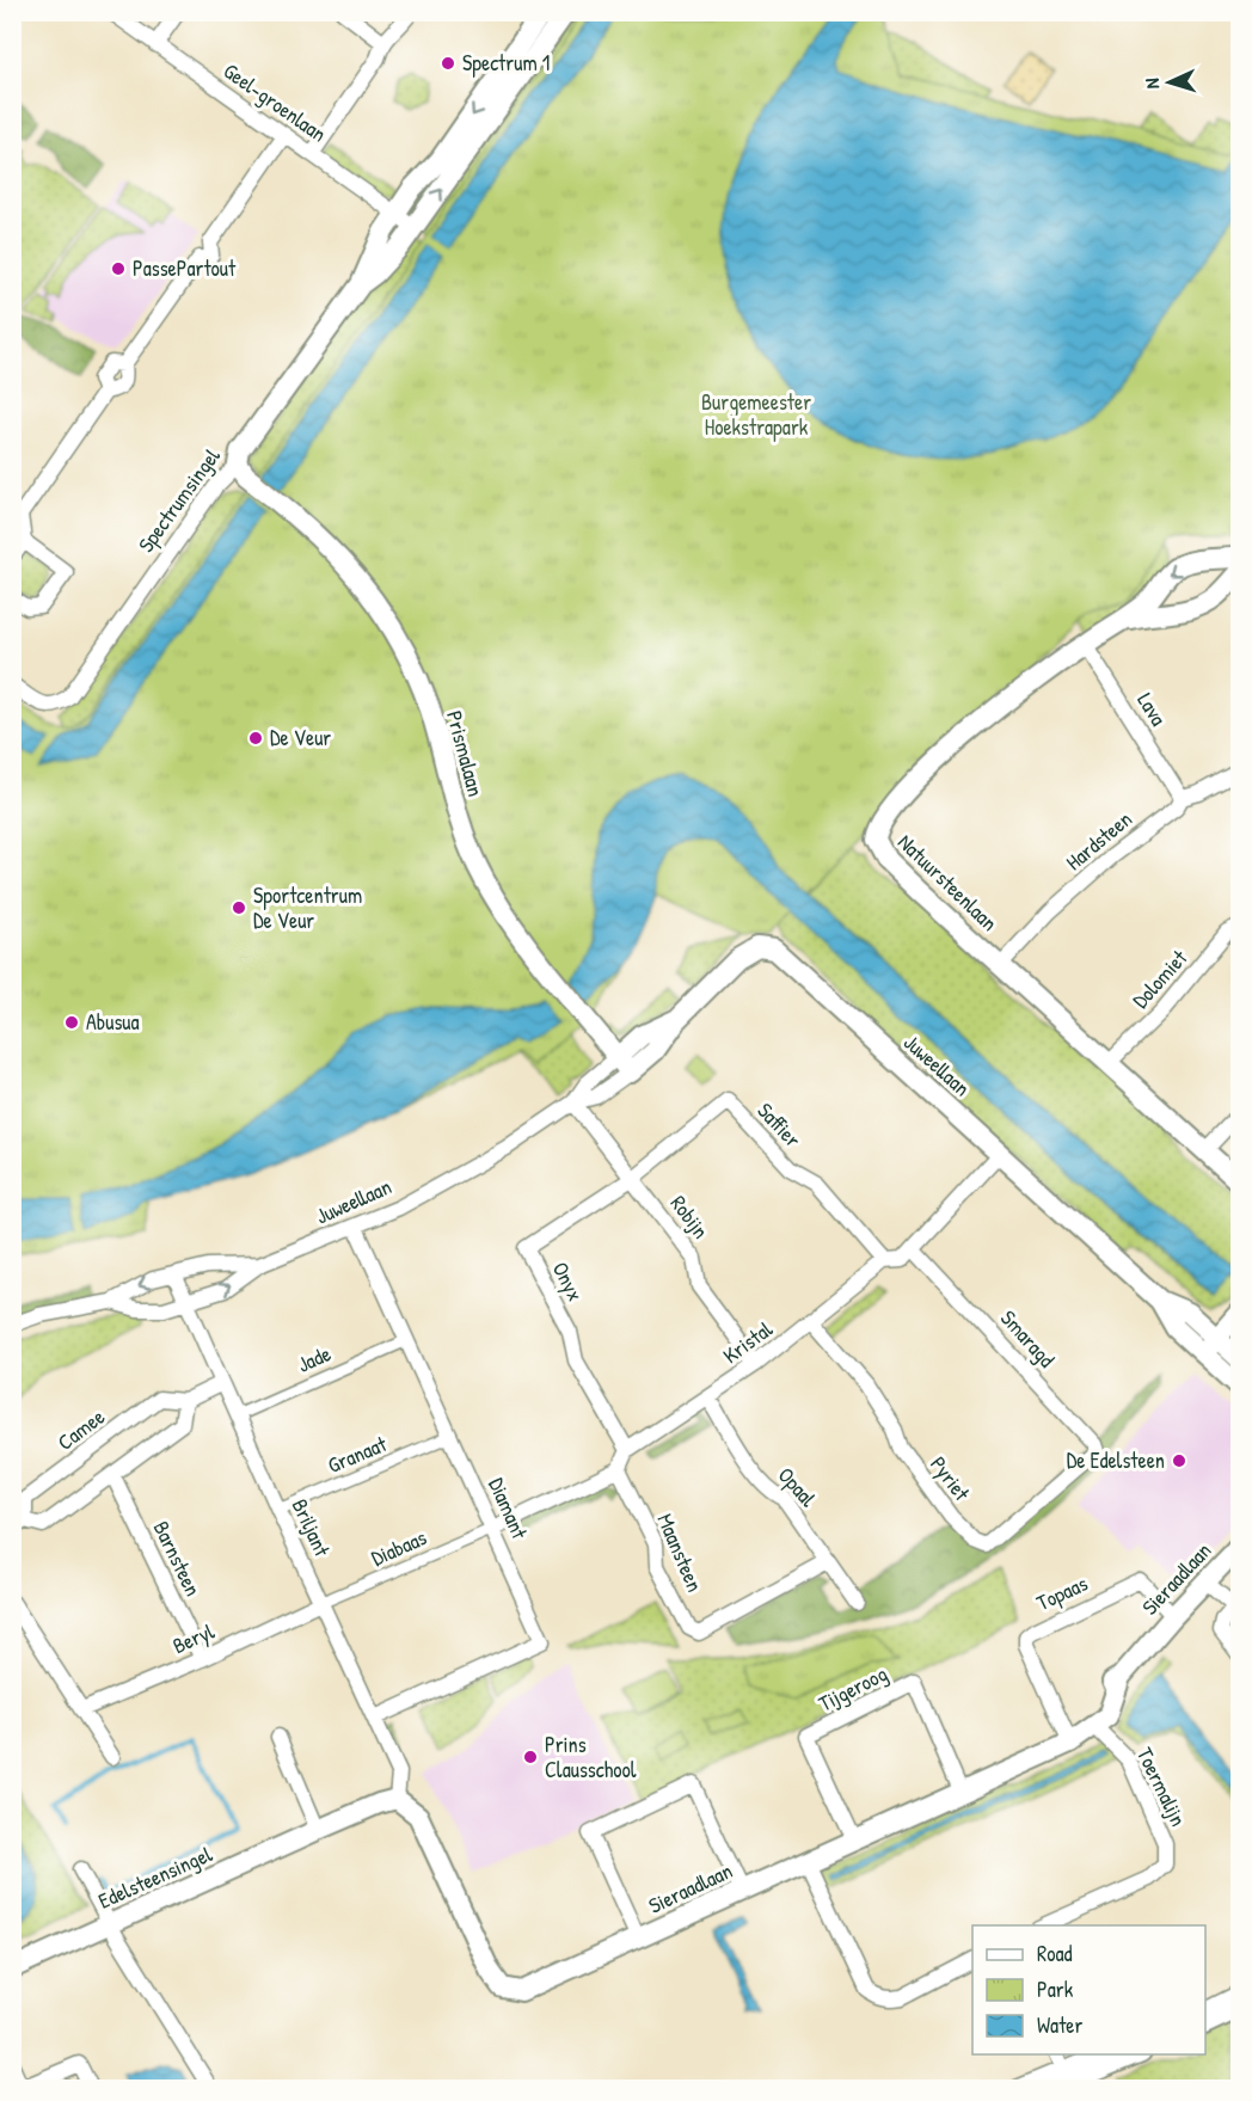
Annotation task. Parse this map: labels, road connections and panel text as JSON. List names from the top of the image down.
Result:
{
  "streets": {
    "street": [
      "Geel-groenlaan",
      "Spectrumsingel",
      "Lava",
      "Prismalaan",
      "Hardsteen",
      "Natuursteenlaan",
      "Dolomiet",
      "Juweellaan",
      "Saffier",
      "Robijn",
      "Onyx",
      "Smaragd",
      "Kristal",
      "Jade",
      "Camee",
      "Granaat",
      "Pyriet",
      "Opaal",
      "Diamant",
      "Briljant",
      "Diabaas",
      "Maansteen",
      "Barnsteen",
      "Sieraadlaan",
      "Topaas",
      "Beryl",
      "Tijgeroog",
      "Toermalijn",
      "Edelsteensingel"
    ]
  },
  "crossings": [
    ["Geel-groenlaan", "Spectrumsingel"],
    ["Spectrumsingel", "Prismalaan"],
    ["Lava", "Hardsteen"],
    ["Lava", "Natuursteenlaan"],
    ["Prismalaan", "Juweellaan"],
    ["Hardsteen", "Natuursteenlaan"],
    ["Natuursteenlaan", "Dolomiet"],
    ["Juweellaan", "Robijn"],
    ["Juweellaan", "Kristal"],
    ["Juweellaan", "Diamant"],
    ["Juweellaan", "Briljant"],
    ["Saffier", "Robijn"],
    ["Saffier", "Onyx"],
    ["Saffier", "Kristal"],
    ["Robijn", "Onyx"],
    ["Robijn", "Kristal"],
    ["Onyx", "Kristal"],
    ["Smaragd", "Kristal"],
    ["Smaragd", "Pyriet"],
    ["Kristal", "Pyriet"],
    ["Kristal", "Opaal"],
    ["Jade", "Diamant"],
    ["Jade", "Briljant"],
    ["Camee", "Briljant"],
    ["Camee", "Barnsteen"],
    ["Granaat", "Diamant"],
    ["Granaat", "Briljant"],
    ["Opaal", "Maansteen"],
    ["Diamant", "Briljant"],
    ["Diamant", "Diabaas"],
    ["Briljant", "Diabaas"],
    ["Briljant", "Sieraadlaan"],
    ["Briljant", "Beryl"],
    ["Briljant", "Edelsteensingel"],
    ["Diabaas", "Beryl"],
    ["Barnsteen", "Beryl"],
    ["Sieraadlaan", "Topaas"],
    ["Sieraadlaan", "Tijgeroog"],
    ["Sieraadlaan", "Toermalijn"],
    ["Sieraadlaan", "Edelsteensingel"]
  ],
  "parks": ["Burgemeester Hoekstrapark"],
  "places": [
    "Spectrum 1",
    "PassePartout",
    "De Veur",
    "Sportcentrum De Veur",
    "Abusua",
    "De Edelsteen",
    "Prins Clausschool"
  ],
  "legend": ["Road", "Park", "Water"],
  "north": "left"
}
